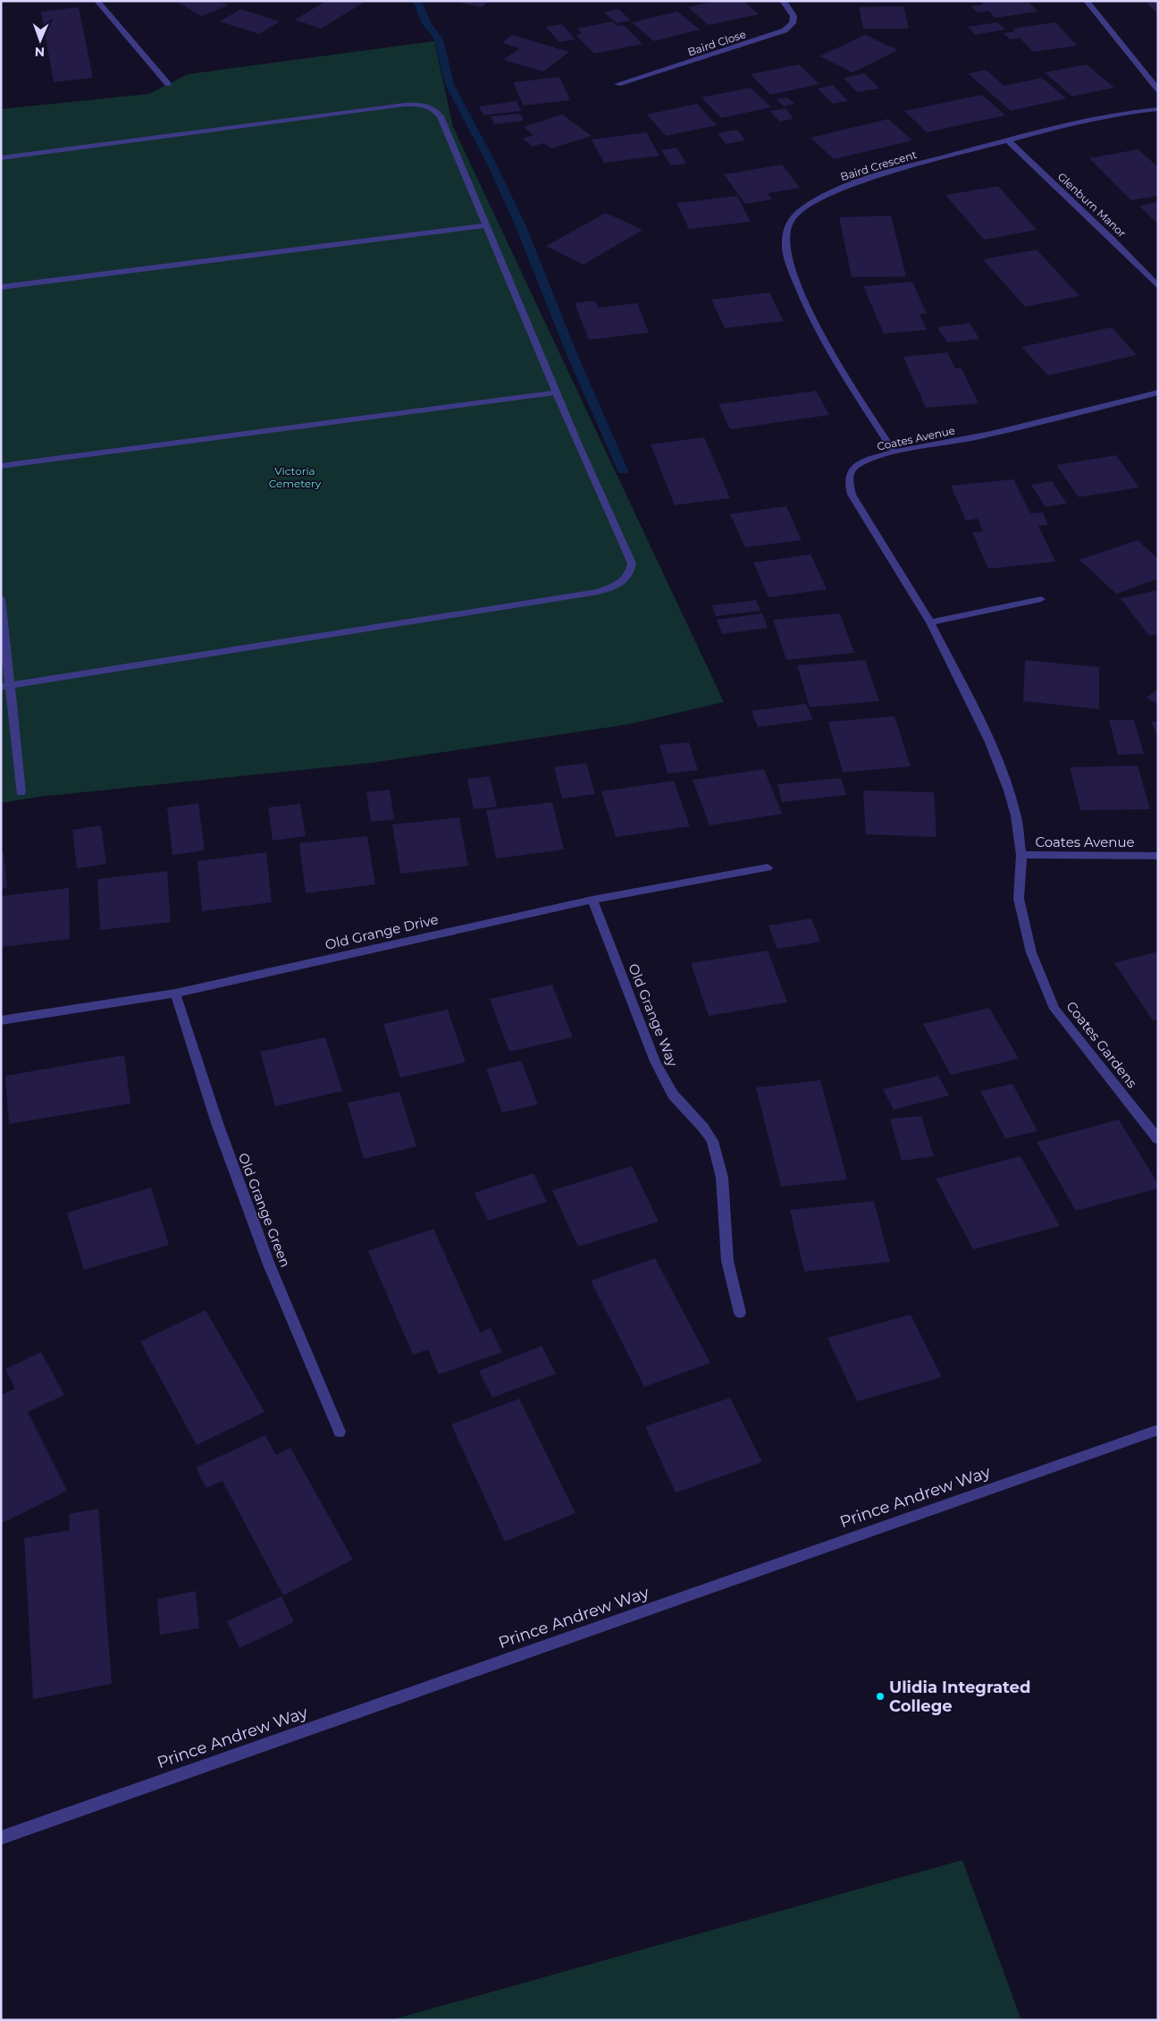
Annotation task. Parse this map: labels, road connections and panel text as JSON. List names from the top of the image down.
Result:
{
  "streets": {
    "street": [
      "Baird Close",
      "Baird Crescent",
      "Glenburn Manor",
      "Coates Avenue",
      "Old Grange Drive",
      "Old Grange Way",
      "Coates Gardens",
      "Old Grange Green",
      "Prince Andrew Way"
    ]
  },
  "crossings": [
    ["Baird Crescent", "Glenburn Manor"],
    ["Baird Crescent", "Coates Avenue"],
    ["Coates Avenue", "Coates Gardens"],
    ["Old Grange Drive", "Old Grange Way"],
    ["Old Grange Drive", "Old Grange Green"]
  ],
  "parks": ["Victoria Cemetery"],
  "places": ["Ulidia Integrated College"],
  "north": "bottom"
}
